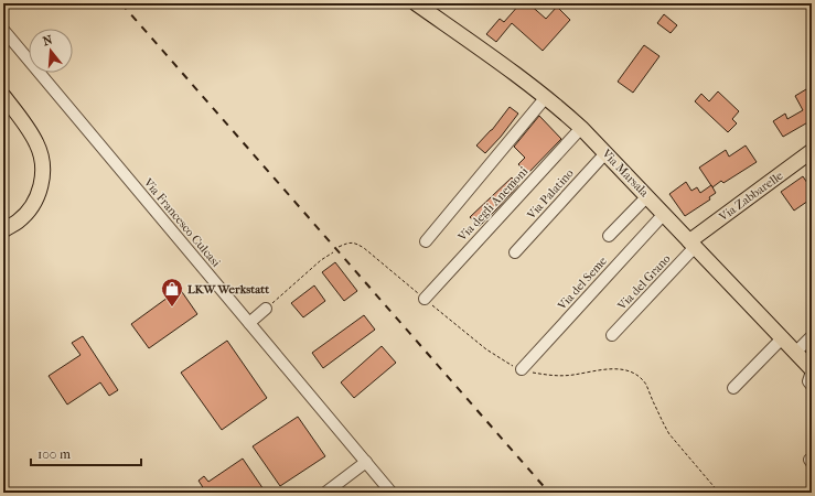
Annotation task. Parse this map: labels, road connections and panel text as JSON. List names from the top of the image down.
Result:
{
  "streets": {
    "main road": ["Via Marsala", "Via Zabbarelle"],
    "street": [
      "Via Palatino",
      "Via degli Anemoni",
      "Via Francesco Culcasi",
      "Via del Grano",
      "Via del Seme"
    ]
  },
  "crossings": [
    ["Via Marsala", "Via Palatino"],
    ["Via Marsala", "Via Zabbarelle"],
    ["Via Marsala", "Via degli Anemoni"],
    ["Via Marsala", "Via del Grano"],
    ["Via Marsala", "Via del Seme"],
    ["Via Zabbarelle", "Via del Grano"]
  ],
  "places": {
    "shop": ["LKW Werkstatt"]
  },
  "scale_bar": "100 m",
  "north": "top"
}
